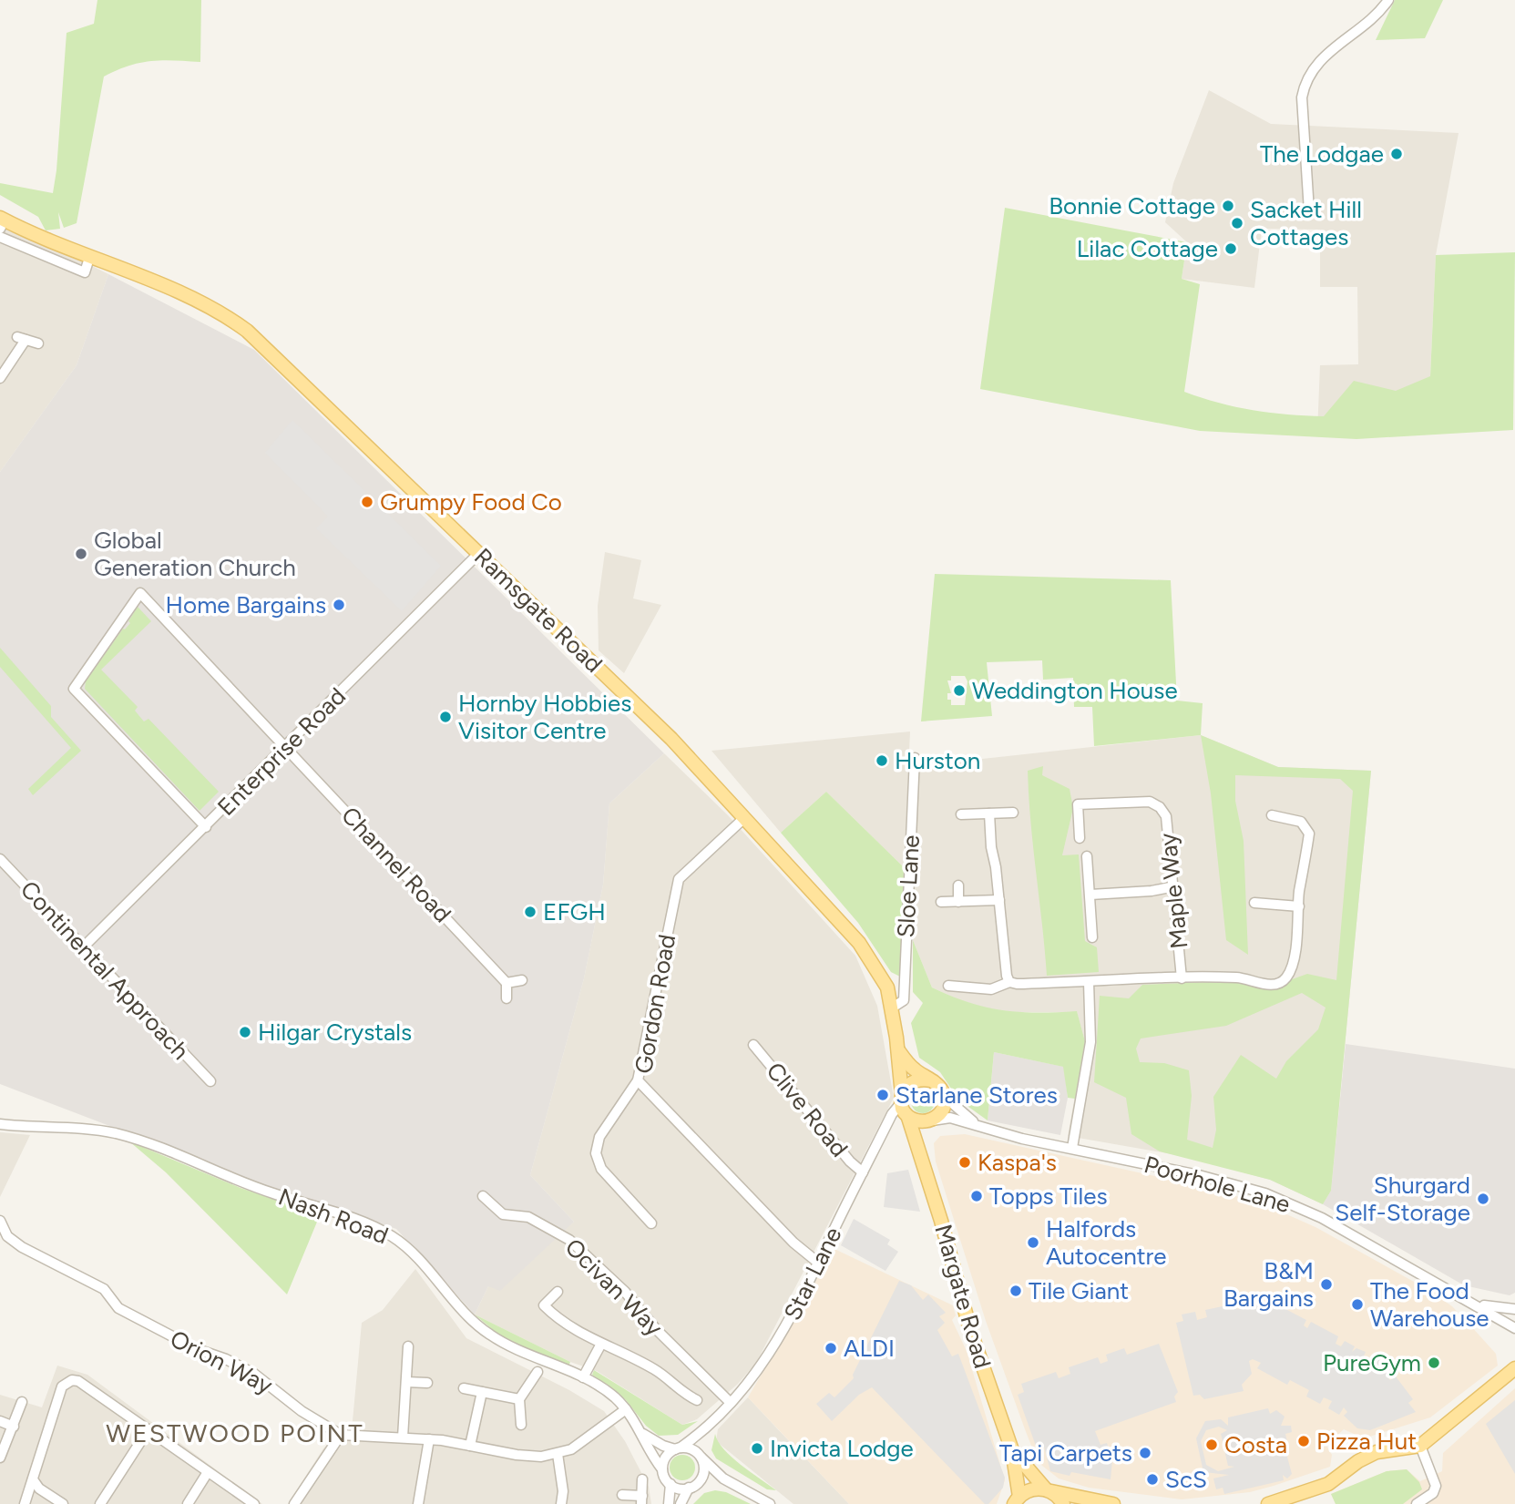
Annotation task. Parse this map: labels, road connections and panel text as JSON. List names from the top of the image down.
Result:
{
  "streets": {
    "main road": ["Ramsgate Road", "Margate Road"],
    "street": [
      "Enterprise Road",
      "Channel Road",
      "Sloe Lane",
      "Maple Way",
      "Continental Approach",
      "Gordon Road",
      "Clive Road",
      "Poorhole Lane",
      "Nash Road",
      "Star Lane",
      "Ocivan Way",
      "Orion Way"
    ]
  },
  "crossings": [
    ["Ramsgate Road", "Enterprise Road"],
    ["Ramsgate Road", "Sloe Lane"],
    ["Ramsgate Road", "Gordon Road"],
    ["Ramsgate Road", "Poorhole Lane"],
    ["Ramsgate Road", "Star Lane"],
    ["Ramsgate Road", "Margate Road"],
    ["Enterprise Road", "Channel Road"],
    ["Enterprise Road", "Continental Approach"],
    ["Gordon Road", "Star Lane"],
    ["Clive Road", "Star Lane"],
    ["Poorhole Lane", "Star Lane"],
    ["Poorhole Lane", "Margate Road"],
    ["Nash Road", "Star Lane"],
    ["Nash Road", "Orion Way"],
    ["Star Lane", "Ocivan Way"],
    ["Star Lane", "Margate Road"]
  ],
  "districts": ["WESTWOOD POINT"],
  "places": [
    "The Lodgae",
    "Bonnie Cottage",
    "Sacket Hill Cottages",
    "Lilac Cottage",
    "Grumpy Food Co",
    "Global Generation Church",
    "Home Bargains",
    "Weddington House",
    "Hornby Hobbies Visitor Centre",
    "Hurston",
    "EFGH",
    "Hilgar Crystals",
    "Starlane Stores",
    "Kaspa's",
    "Topps Tiles",
    "Shurgard Self-Storage",
    "Halfords Autocentre",
    "B&M Bargains",
    "Tile Giant",
    "The Food Warehouse",
    "ALDI",
    "PureGym",
    "Pizza Hut",
    "Costa",
    "Invicta Lodge",
    "Tapi Carpets",
    "ScS"
  ]
}
